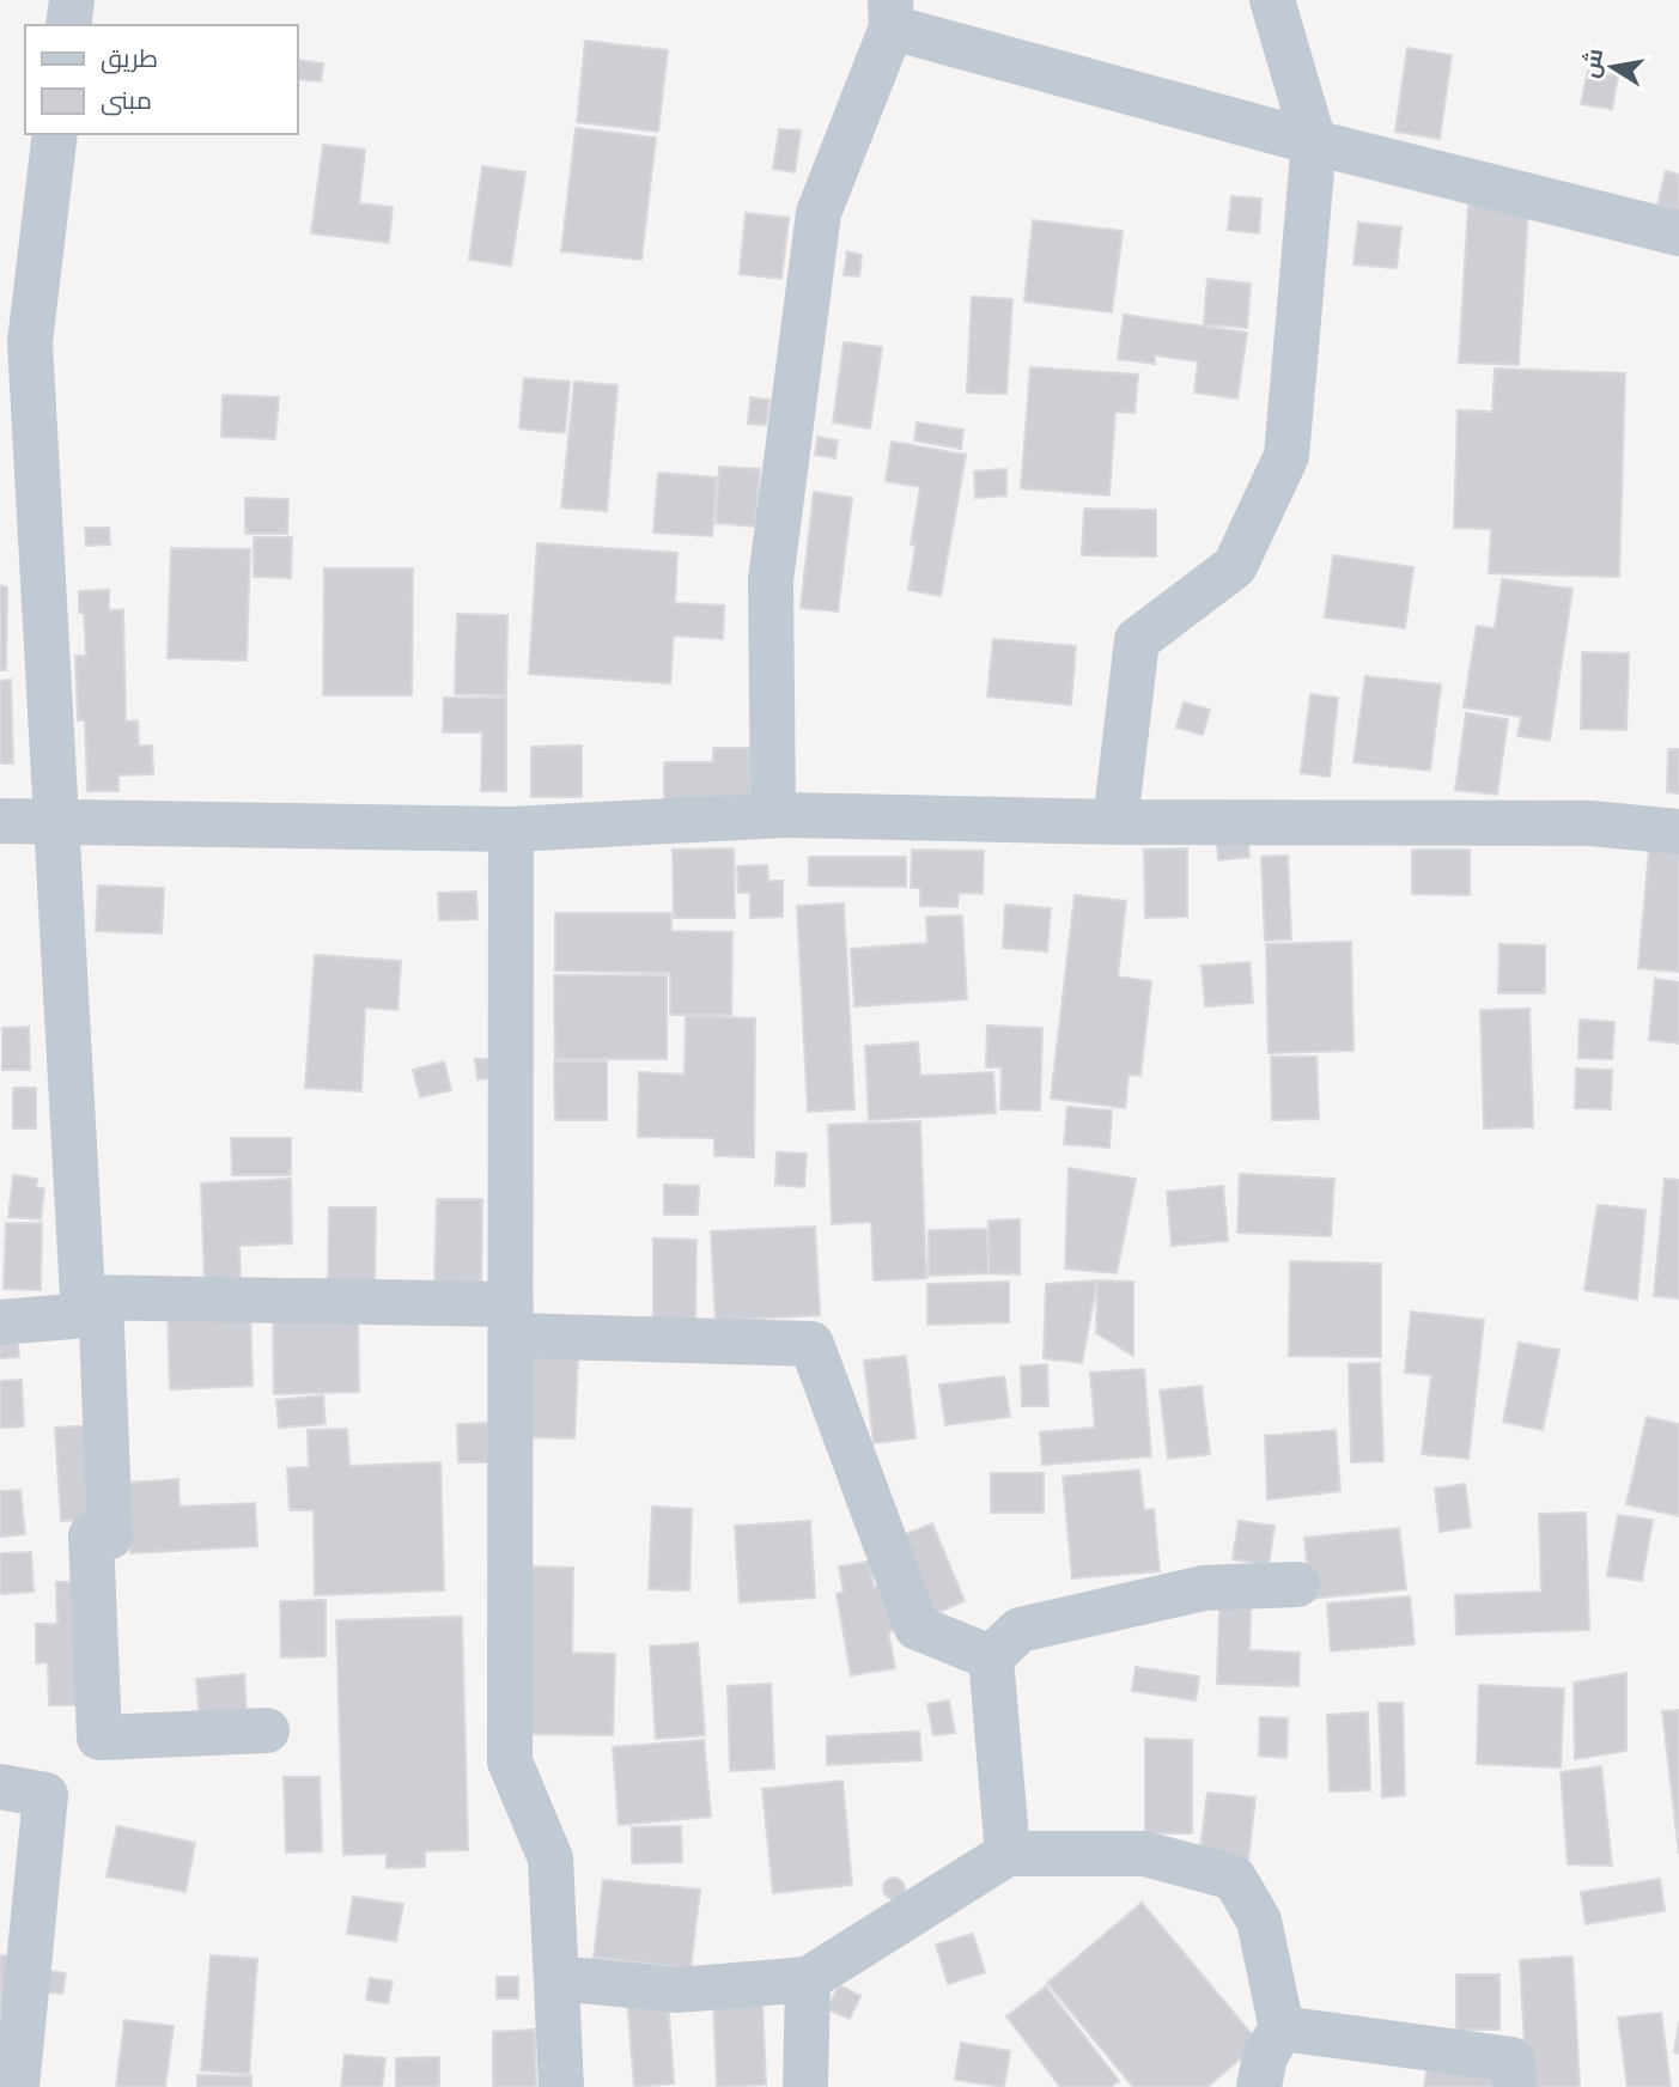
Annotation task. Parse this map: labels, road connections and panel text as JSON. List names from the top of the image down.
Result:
{
  "legend": ["طريق", "مبنى"],
  "north": "left"
}
